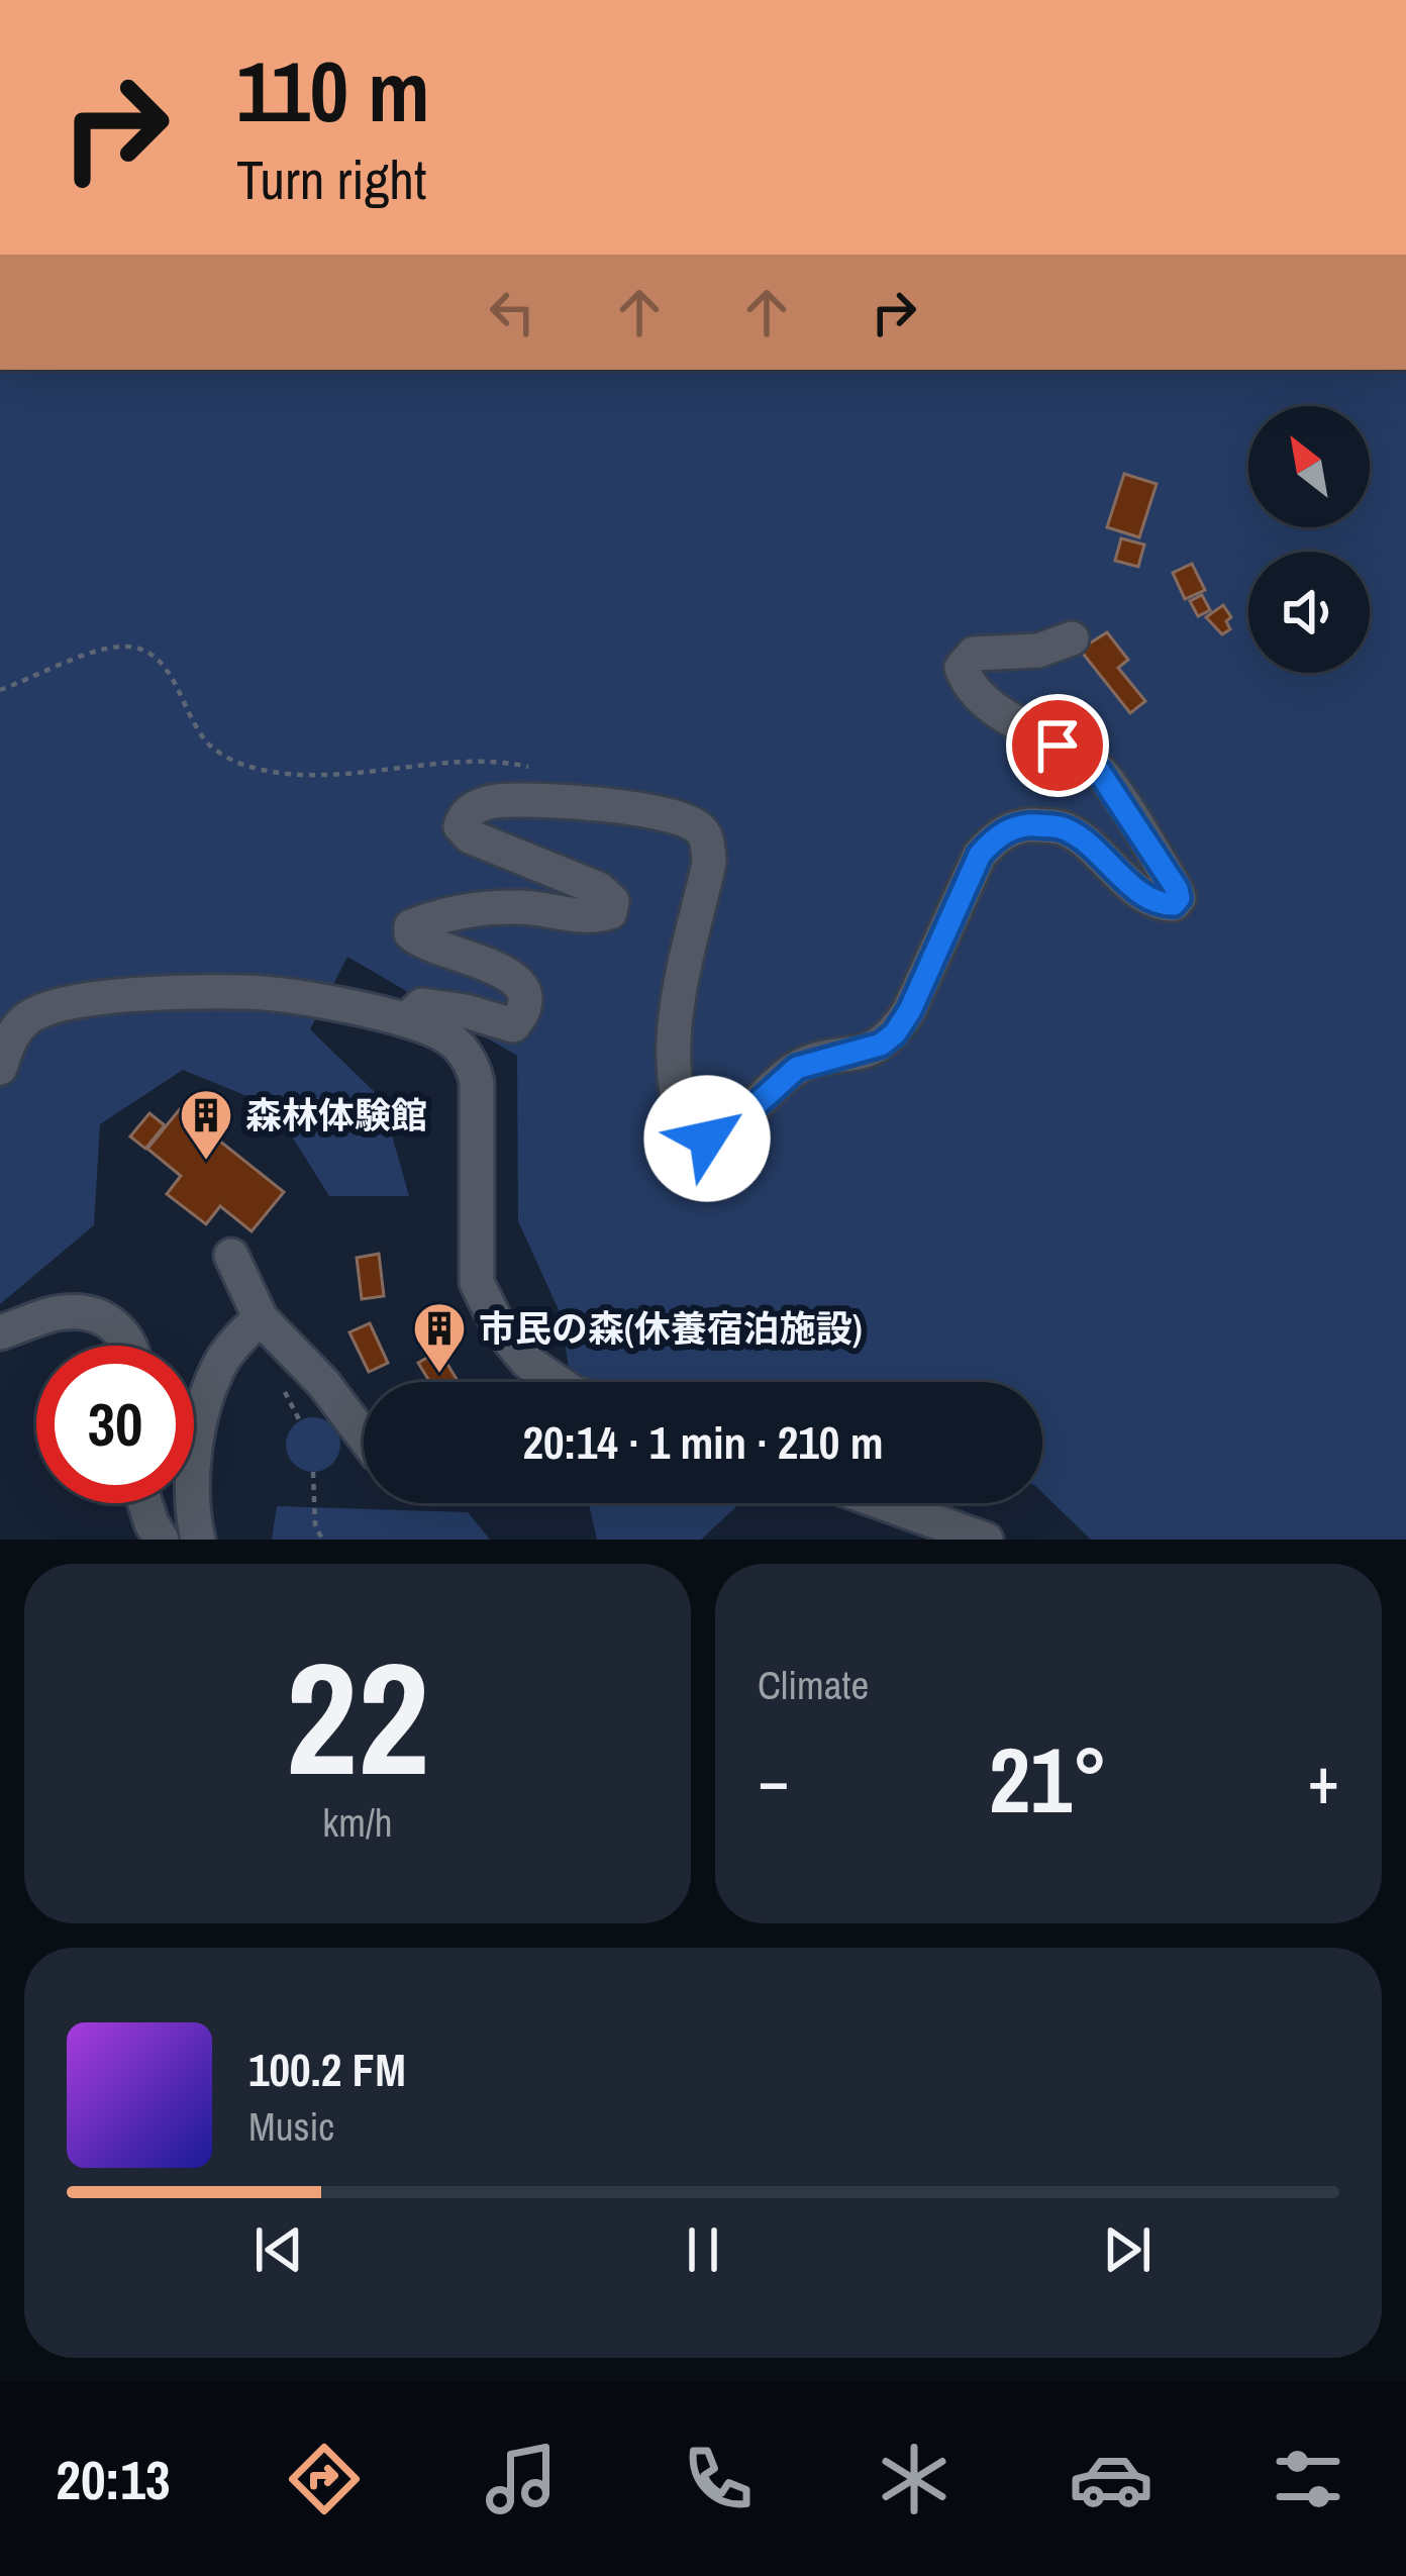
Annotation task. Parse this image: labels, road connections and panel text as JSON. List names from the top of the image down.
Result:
{
  "places": {
    "building": ["森林体験館", "市民の森(休養宿泊施設)"]
  },
  "north": "top left",
  "page": {
    "turn": ["110 m", "Turn right"],
    "limit": "30",
    "trip": "20:14 · 1 min · 210 m",
    "tile": [
      ["22", "km/h"],
      "Climate"
    ],
    "heat": ["−", "21°", "+"],
    "song": ["100.2 FM", "Music"],
    "tabs": "20:13"
  }
}
